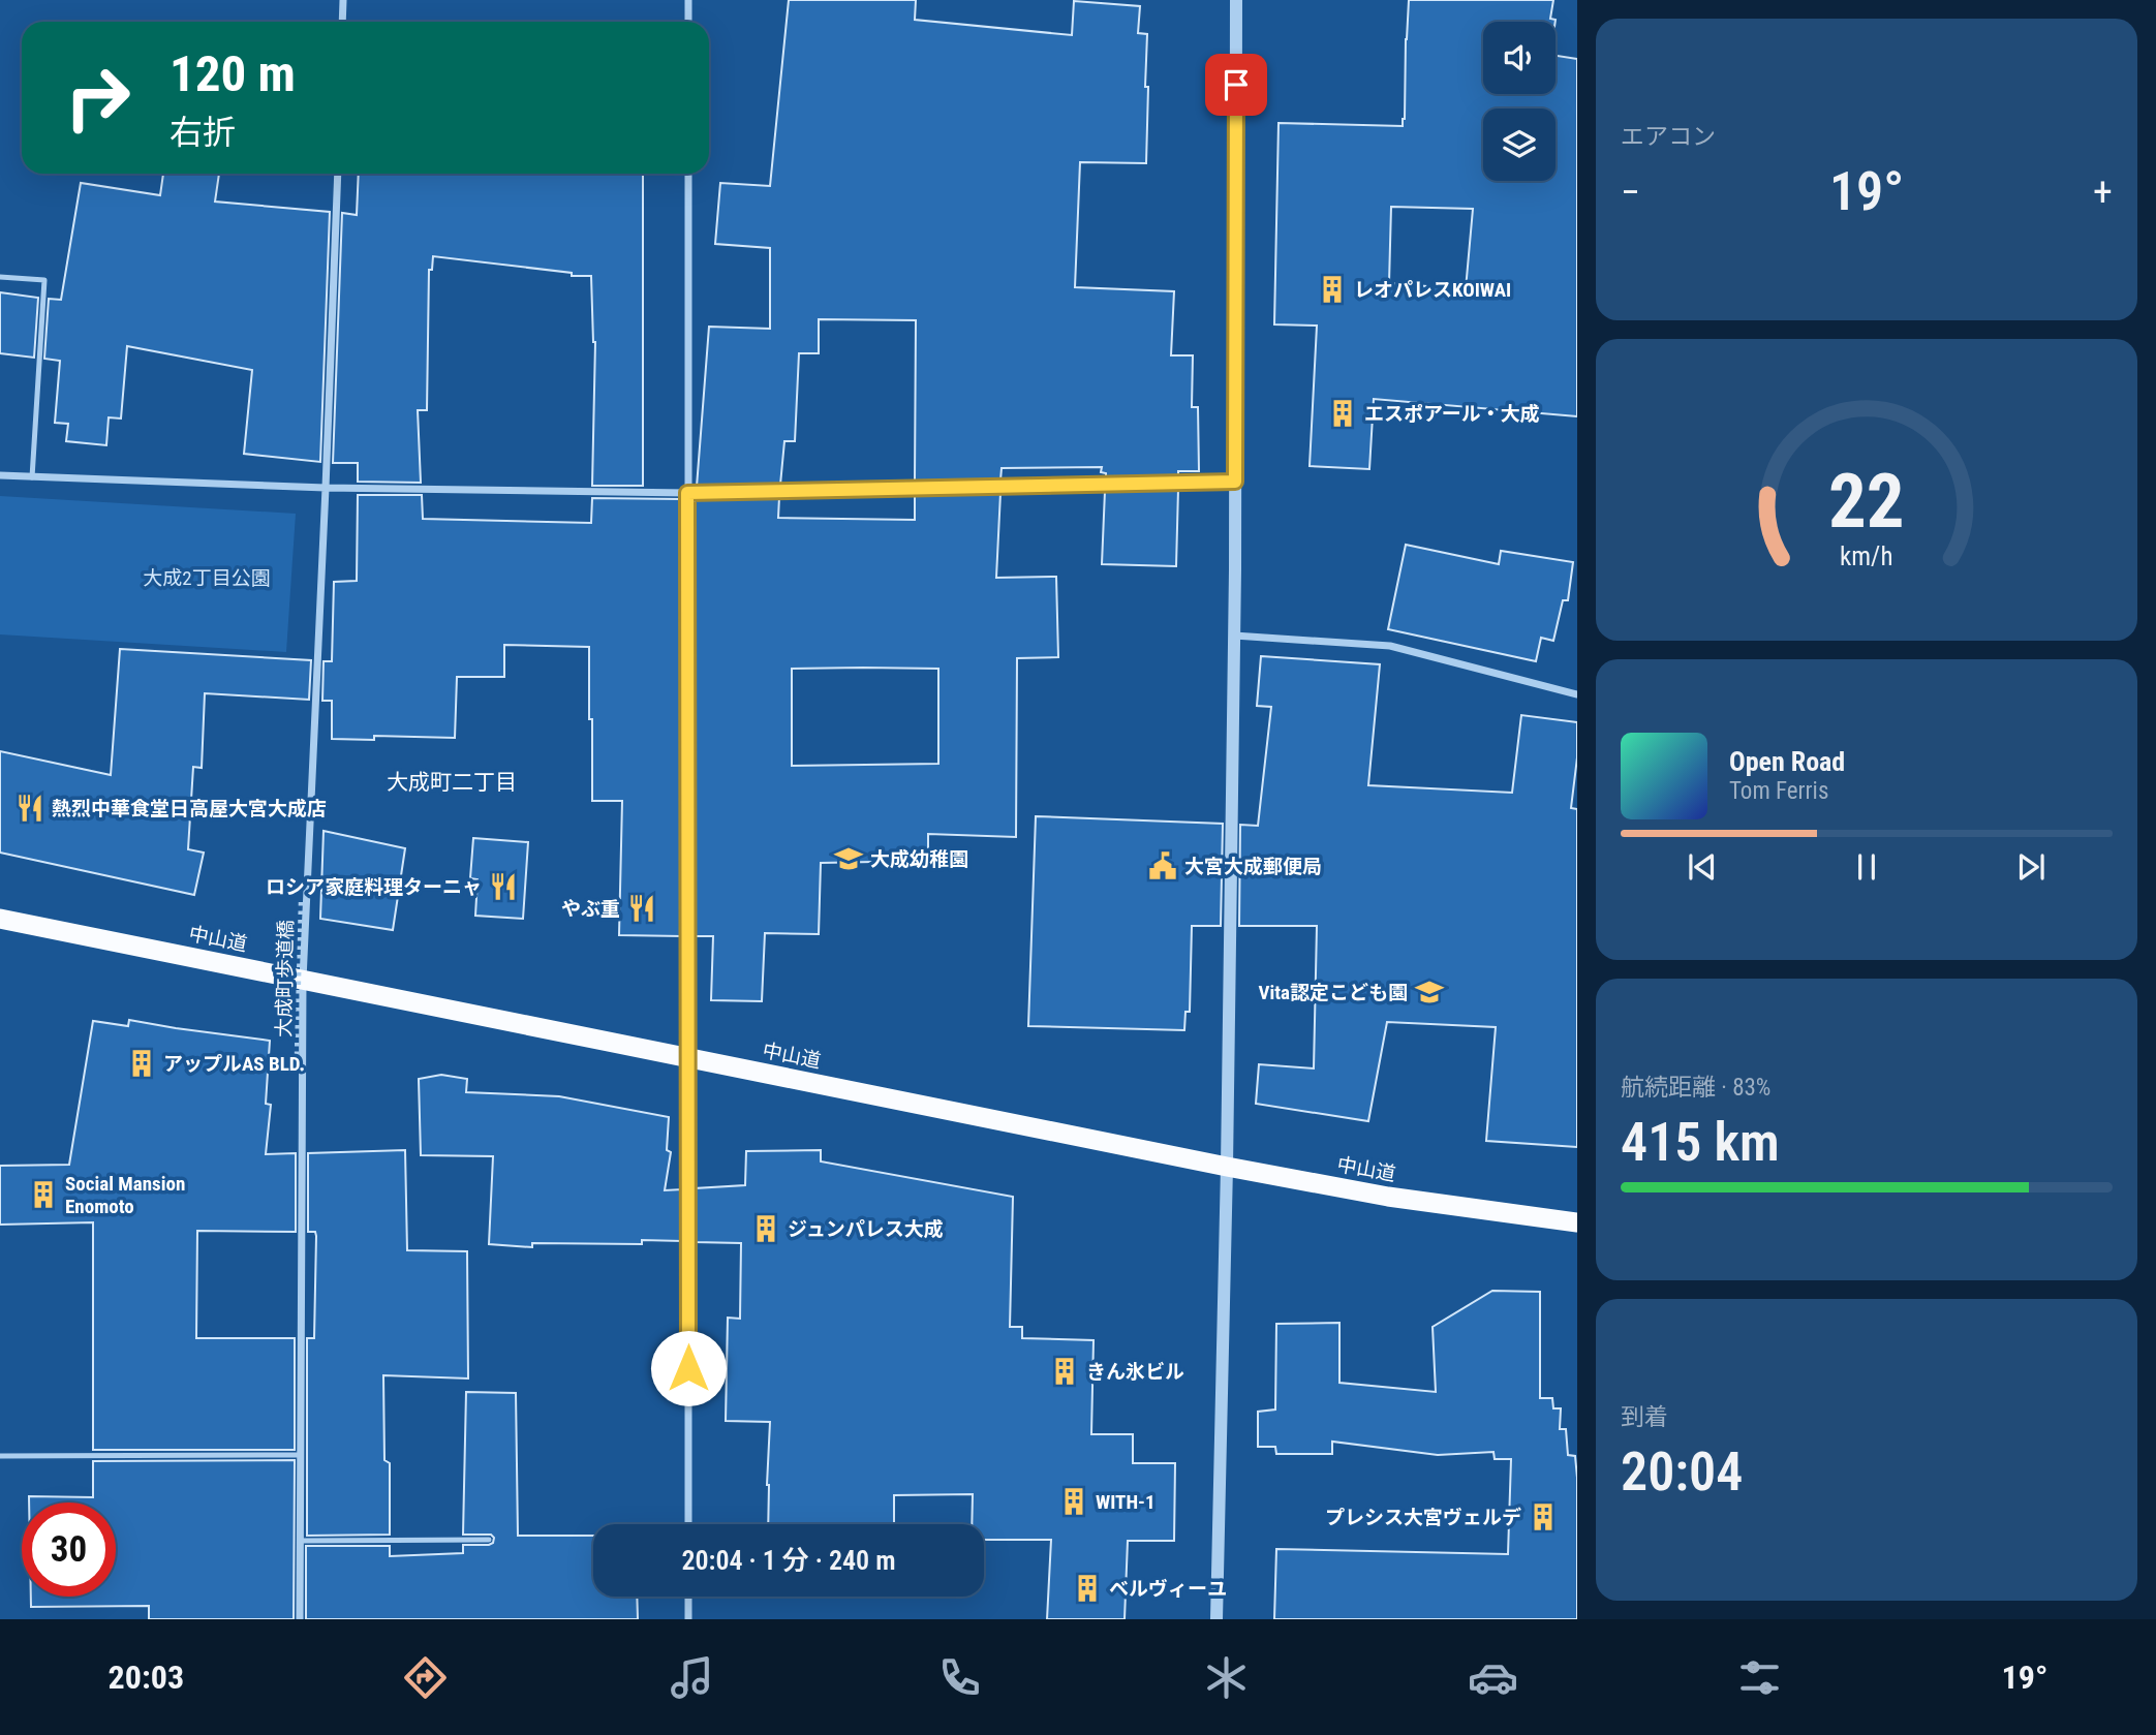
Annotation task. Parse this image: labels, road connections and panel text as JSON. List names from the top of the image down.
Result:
{
  "streets": {
    "highway": ["中山道"],
    "path": ["大成町歩道橋"]
  },
  "districts": ["大成町二丁目"],
  "parks": ["大成2丁目公園"],
  "places": {
    "building": [
      "レオパレスKOIWAI",
      "エスポアール・大成",
      "アップルAS BLD.",
      "Social Mansion Enomoto",
      "ジュンパレス大成",
      "きん氷ビル",
      "WITH-1",
      "プレシス大宮ヴェルデ",
      "ベルヴィーユ"
    ],
    "restaurant": ["熱烈中華食堂日高屋大宮大成店", "ロシア家庭料理ターニャ", "やぶ重"],
    "school or university": ["大成幼稚園", "Vita認定こども園"],
    "public building": ["大宮大成郵便局"]
  },
  "page": {
    "tile": [
      "エアコン",
      ["航続距離 · 83%", "415 km"],
      ["到着", "20:04"]
    ],
    "turn": ["120 m", "右折"],
    "heat": ["−", "19°", "+"],
    "song": ["Open Road", "Tom Ferris"],
    "limit": "30",
    "trip": "20:04 · 1 分 · 240 m",
    "tabs": ["20:03", "19°"],
    "gauge": ["22", "km/h"]
  }
}
